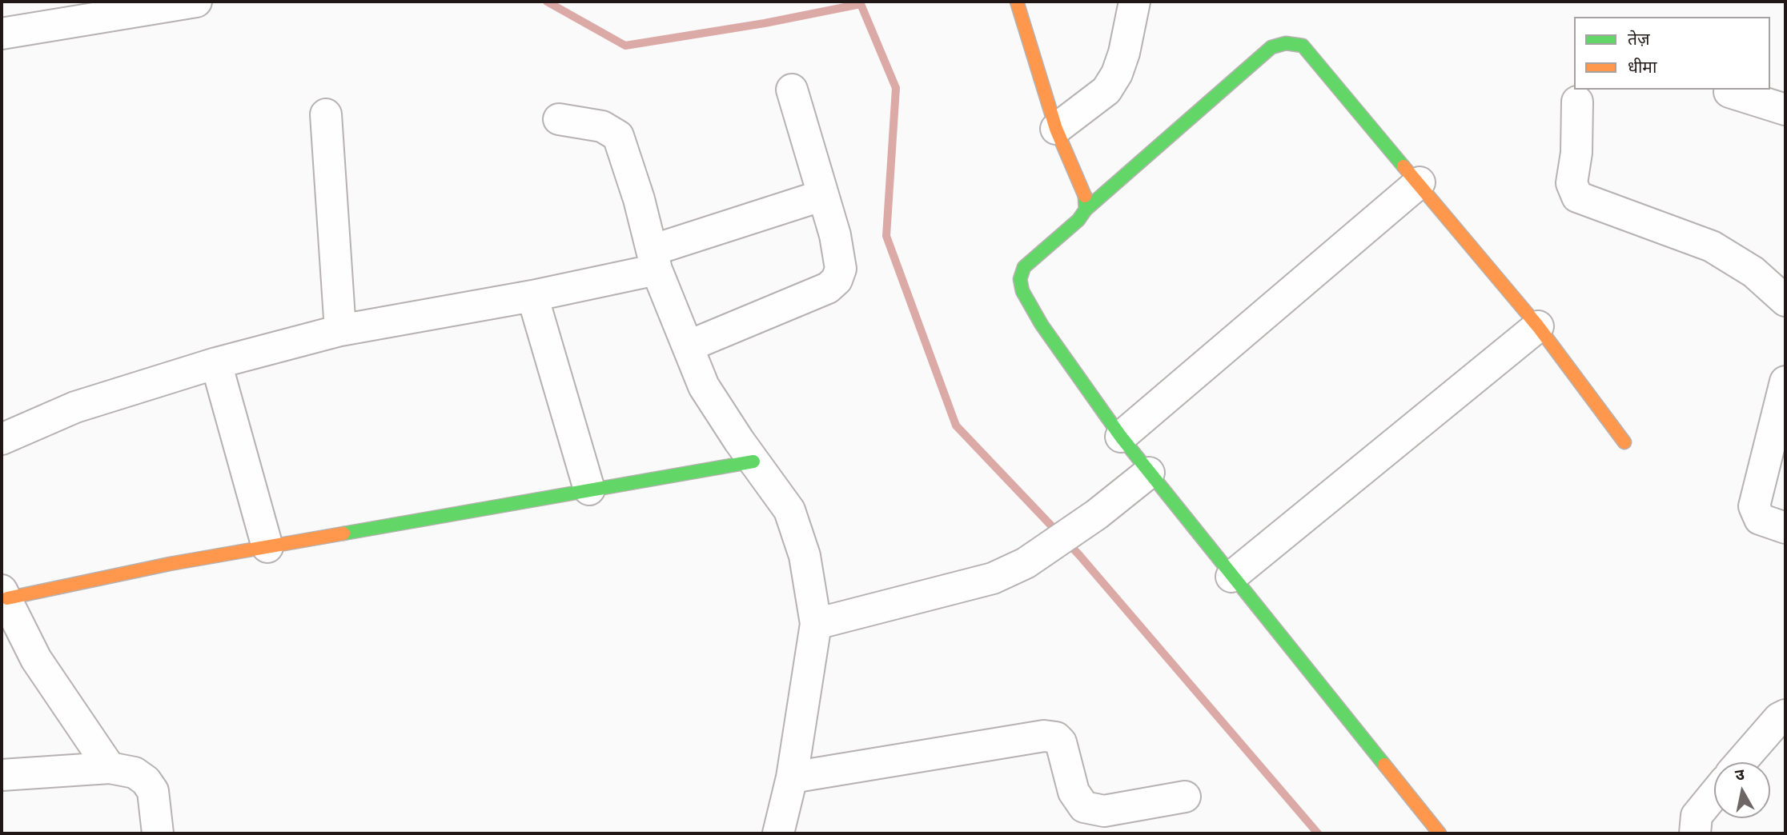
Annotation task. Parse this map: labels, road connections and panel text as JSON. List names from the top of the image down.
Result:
{
  "legend": ["तेज़", "धीमा"],
  "north": "top"
}
